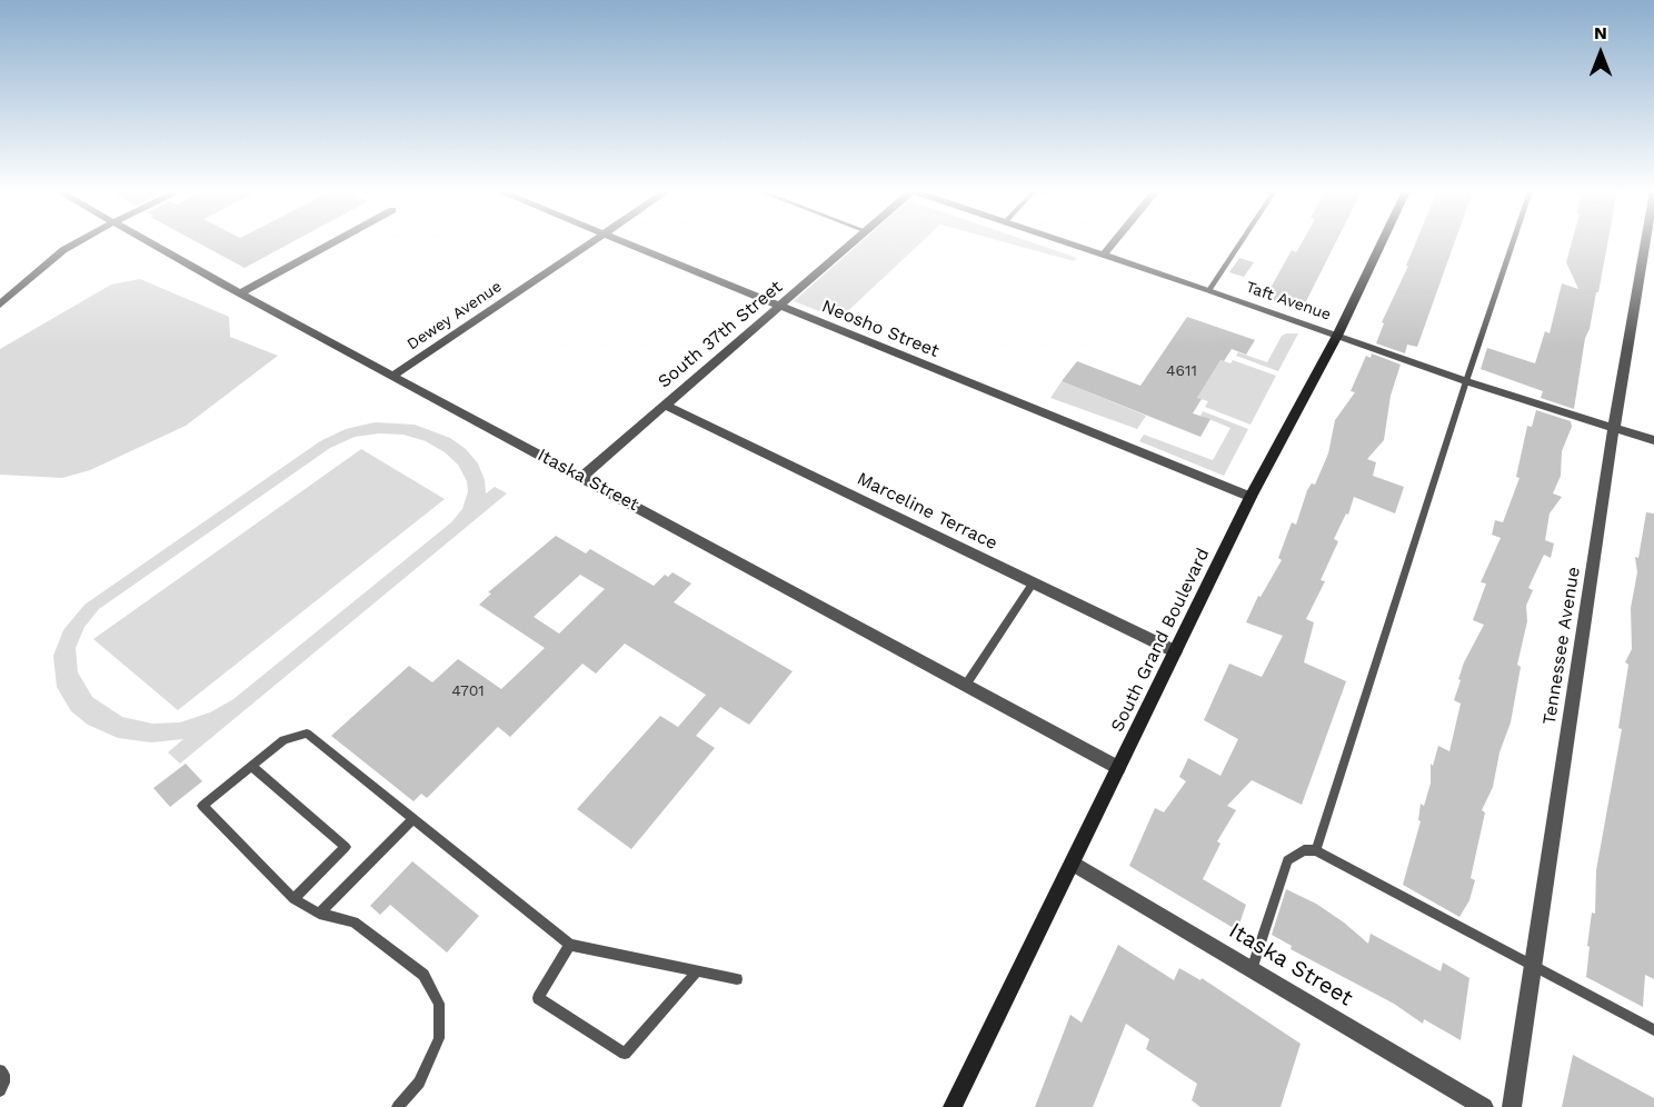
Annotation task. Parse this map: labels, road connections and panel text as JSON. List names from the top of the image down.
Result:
{
  "streets": {
    "main road": ["South Grand Boulevard"],
    "street": [
      "Taft Avenue",
      "Dewey Avenue",
      "Neosho Street",
      "South 37th Street",
      "Itaska Street",
      "Marceline Terrace",
      "Tennessee Avenue"
    ]
  },
  "crossings": [
    ["Taft Avenue", "South Grand Boulevard"],
    ["Taft Avenue", "Tennessee Avenue"],
    ["Dewey Avenue", "Itaska Street"],
    ["Neosho Street", "South 37th Street"],
    ["Neosho Street", "South Grand Boulevard"],
    ["South 37th Street", "Itaska Street"],
    ["South 37th Street", "Marceline Terrace"],
    ["Itaska Street", "South Grand Boulevard"],
    ["Marceline Terrace", "South Grand Boulevard"]
  ],
  "house_numbers": ["4611", "4701"],
  "north": "top"
}
